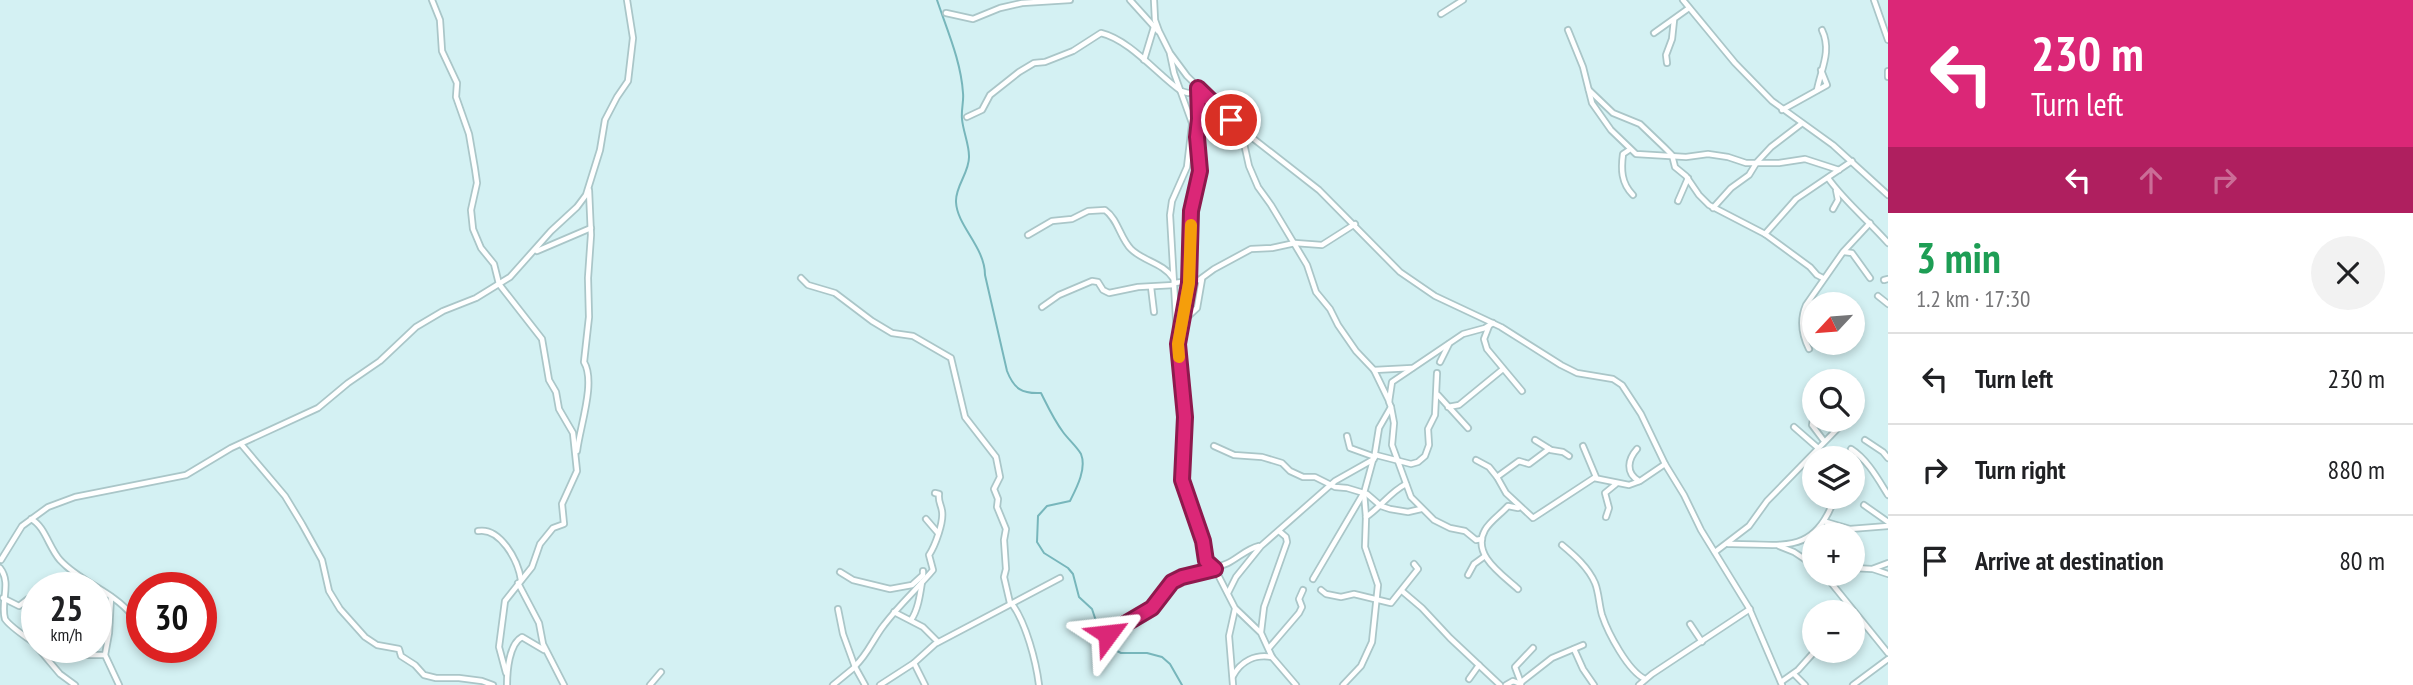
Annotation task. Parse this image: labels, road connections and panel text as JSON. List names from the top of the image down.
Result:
{
  "north": "bottom left",
  "page": {
    "turn": ["230 m", "Turn left"],
    "heading": ["3 min", "1.2 km · 17:30"],
    "map_buttons": ["+", "−"],
    "list": [
      {
        "name": "Turn left",
        "value": "230 m"
      },
      {
        "name": "Turn right",
        "value": "880 m"
      },
      {
        "name": "Arrive at destination",
        "value": "80 m"
      }
    ],
    "speed": "25 km/h",
    "limit": "30"
  }
}
